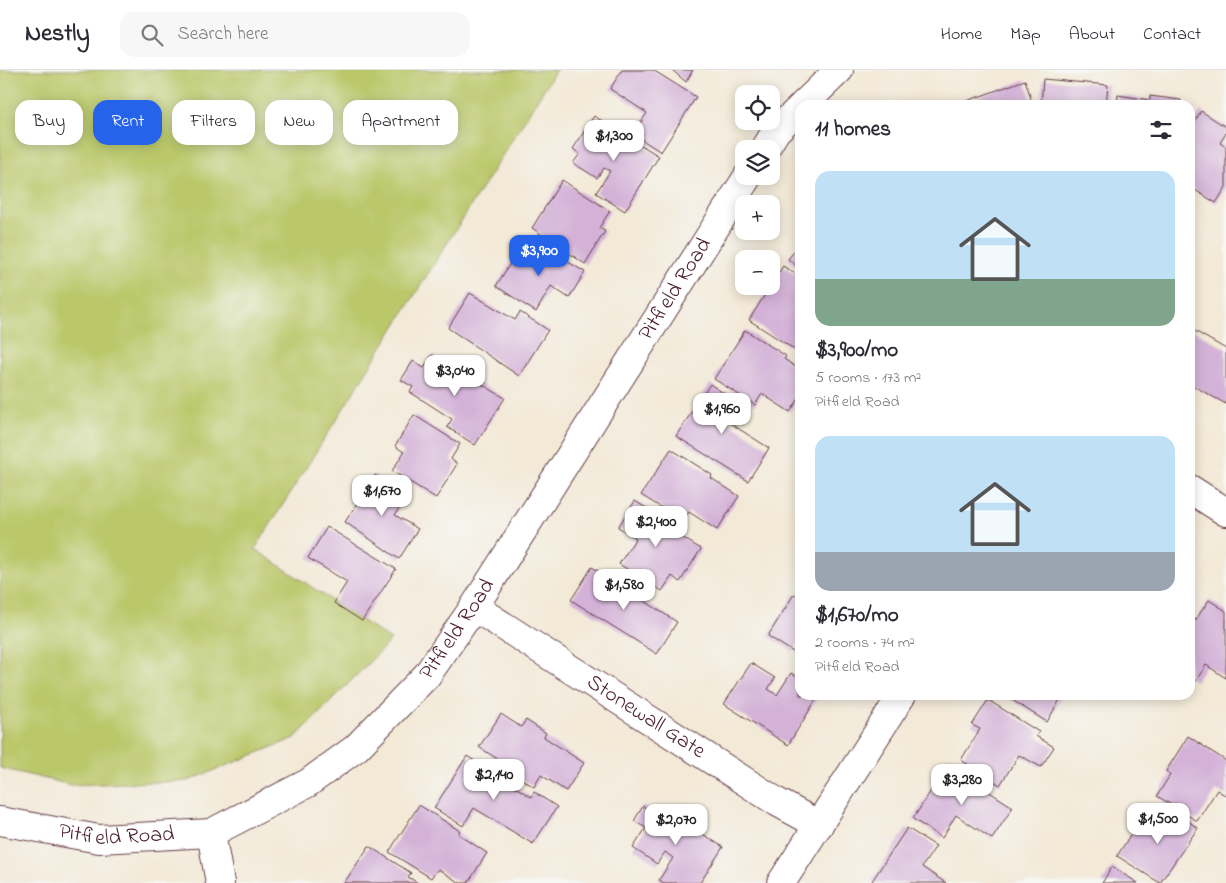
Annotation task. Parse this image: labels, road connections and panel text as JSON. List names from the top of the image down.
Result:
{
  "streets": {
    "street": ["Pitfield Road", "Stonewall Gate"]
  },
  "crossings": [
    ["Pitfield Road", "Stonewall Gate"]
  ],
  "page": {
    "header": "Nestly",
    "search": "Search here",
    "nav": [
      "Home",
      "Map",
      "About",
      "Contact"
    ],
    "map_buttons": ["+", "−"],
    "chip": [
      "Buy",
      "Rent",
      "Filters",
      "New",
      "Apartment"
    ],
    "heading": "11 homes",
    "price": [
      "$1,300",
      "$3,900",
      "$3,040",
      "$1,960",
      "$1,670",
      "$2,400",
      "$1,580",
      "$2,140",
      "$3,280",
      "$1,500",
      "$2,070"
    ],
    "list": [
      {
        "name": "$3,900/mo",
        "note": "5 rooms · 173 m² · Pitfield Road"
      },
      {
        "name": "$1,670/mo",
        "note": "2 rooms · 74 m² · Pitfield Road"
      }
    ]
  }
}
